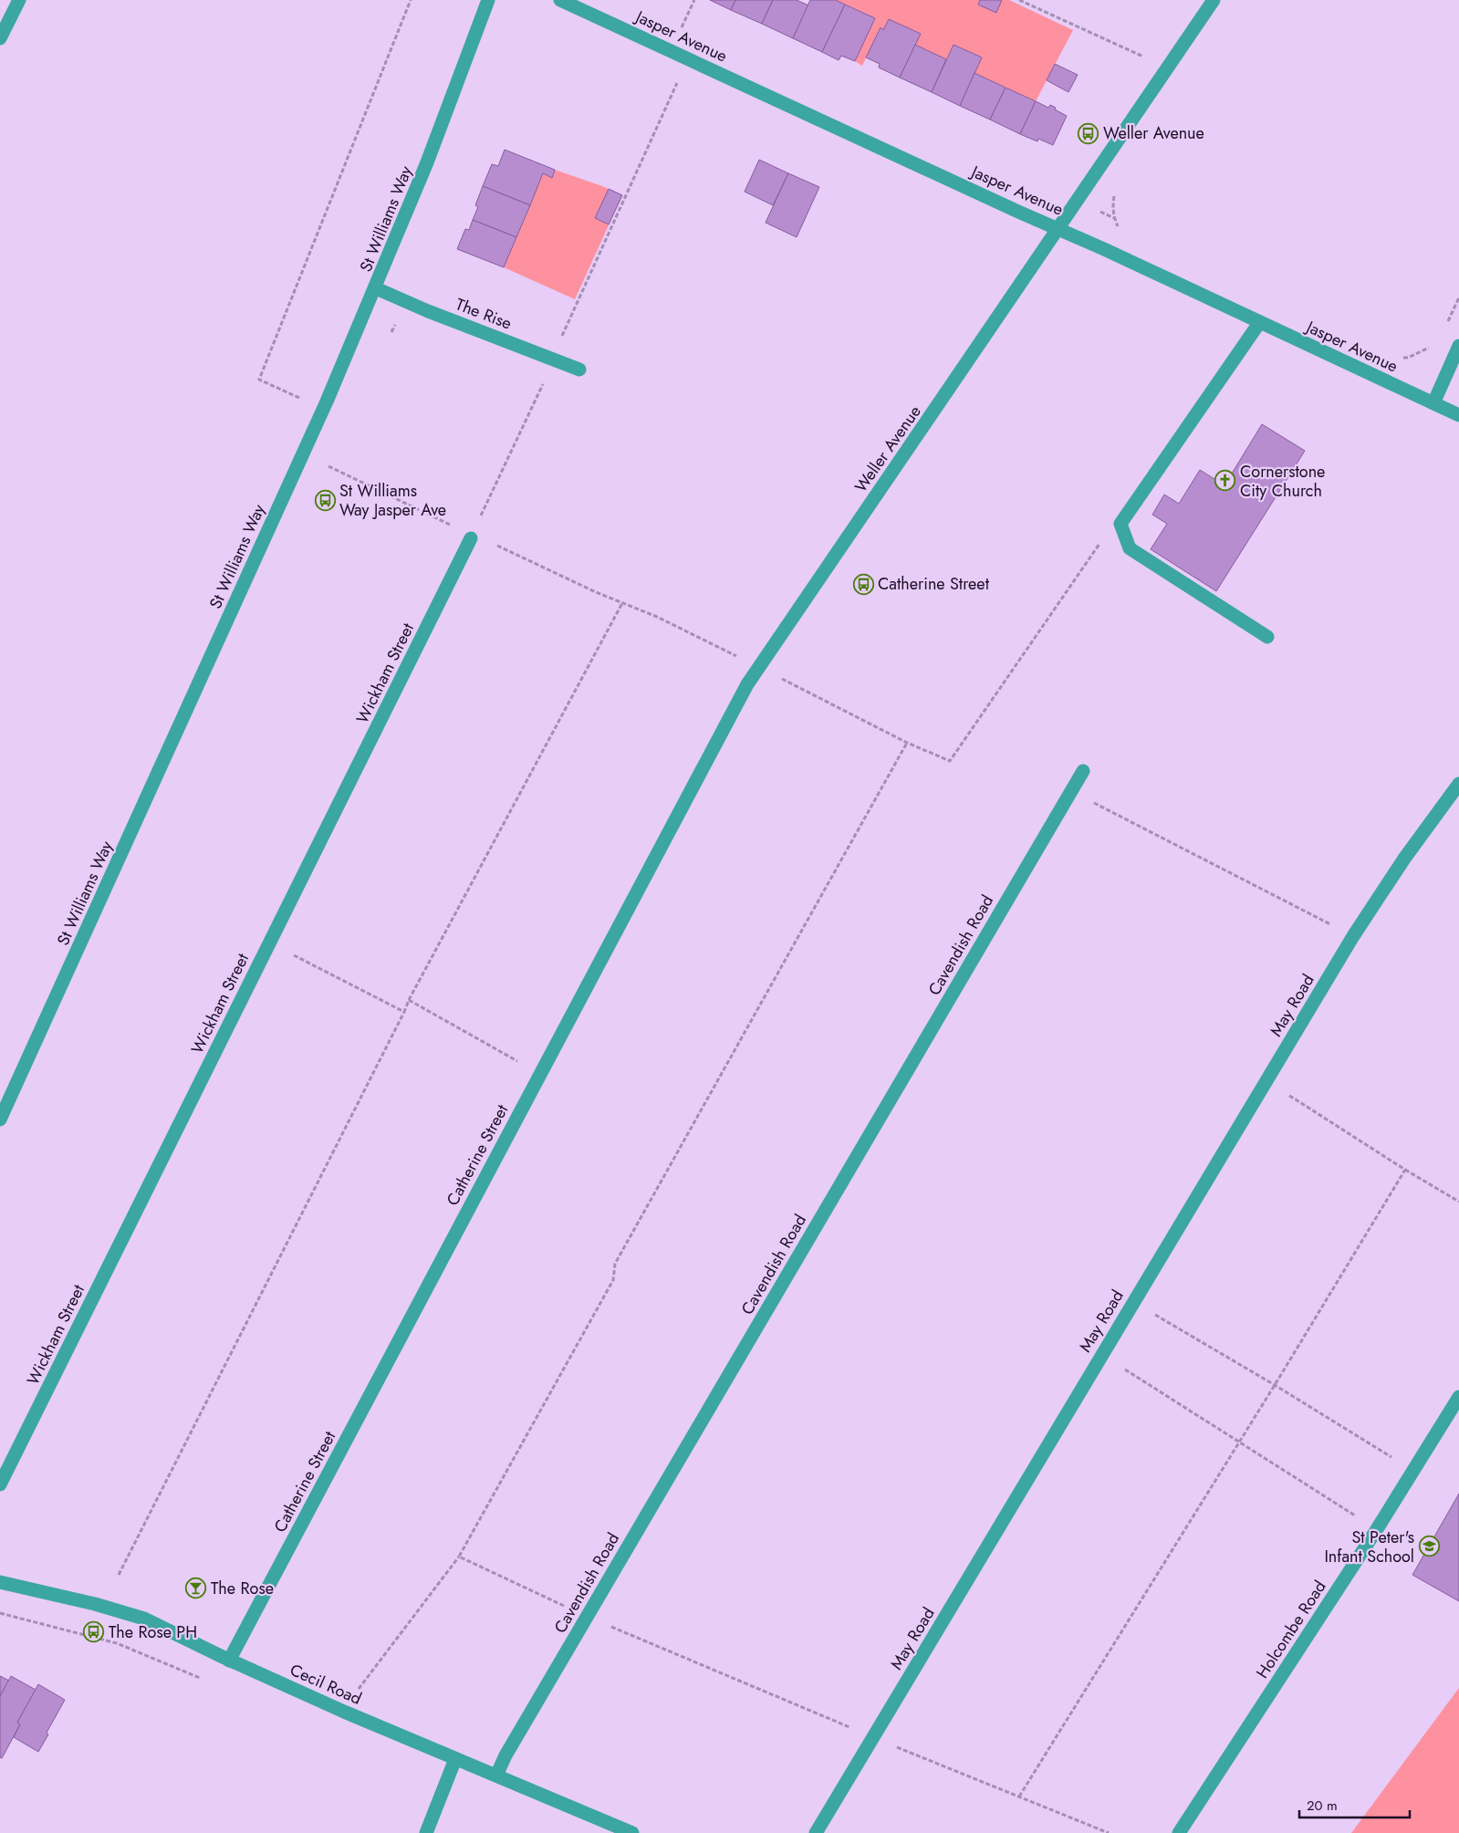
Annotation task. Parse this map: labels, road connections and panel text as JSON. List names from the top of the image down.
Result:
{
  "streets": {
    "street": [
      "Jasper Avenue",
      "St Williams Way",
      "The Rise",
      "Weller Avenue",
      "Wickham Street",
      "Cavendish Road",
      "May Road",
      "Catherine Street",
      "Holcombe Road",
      "Cecil Road"
    ]
  },
  "crossings": [
    ["Jasper Avenue", "Weller Avenue"],
    ["St Williams Way", "The Rise"],
    ["Weller Avenue", "Catherine Street"],
    ["Cavendish Road", "Cecil Road"],
    ["Catherine Street", "Cecil Road"]
  ],
  "places": {
    "bus stop": [
      "Weller Avenue",
      "St Williams Way Jasper Ave",
      "Catherine Street",
      "The Rose PH"
    ],
    "church": ["Cornerstone City Church"],
    "school or university": ["St Peter's Infant School"],
    "bar": ["The Rose"]
  },
  "scale_bar": "20 m"
}
